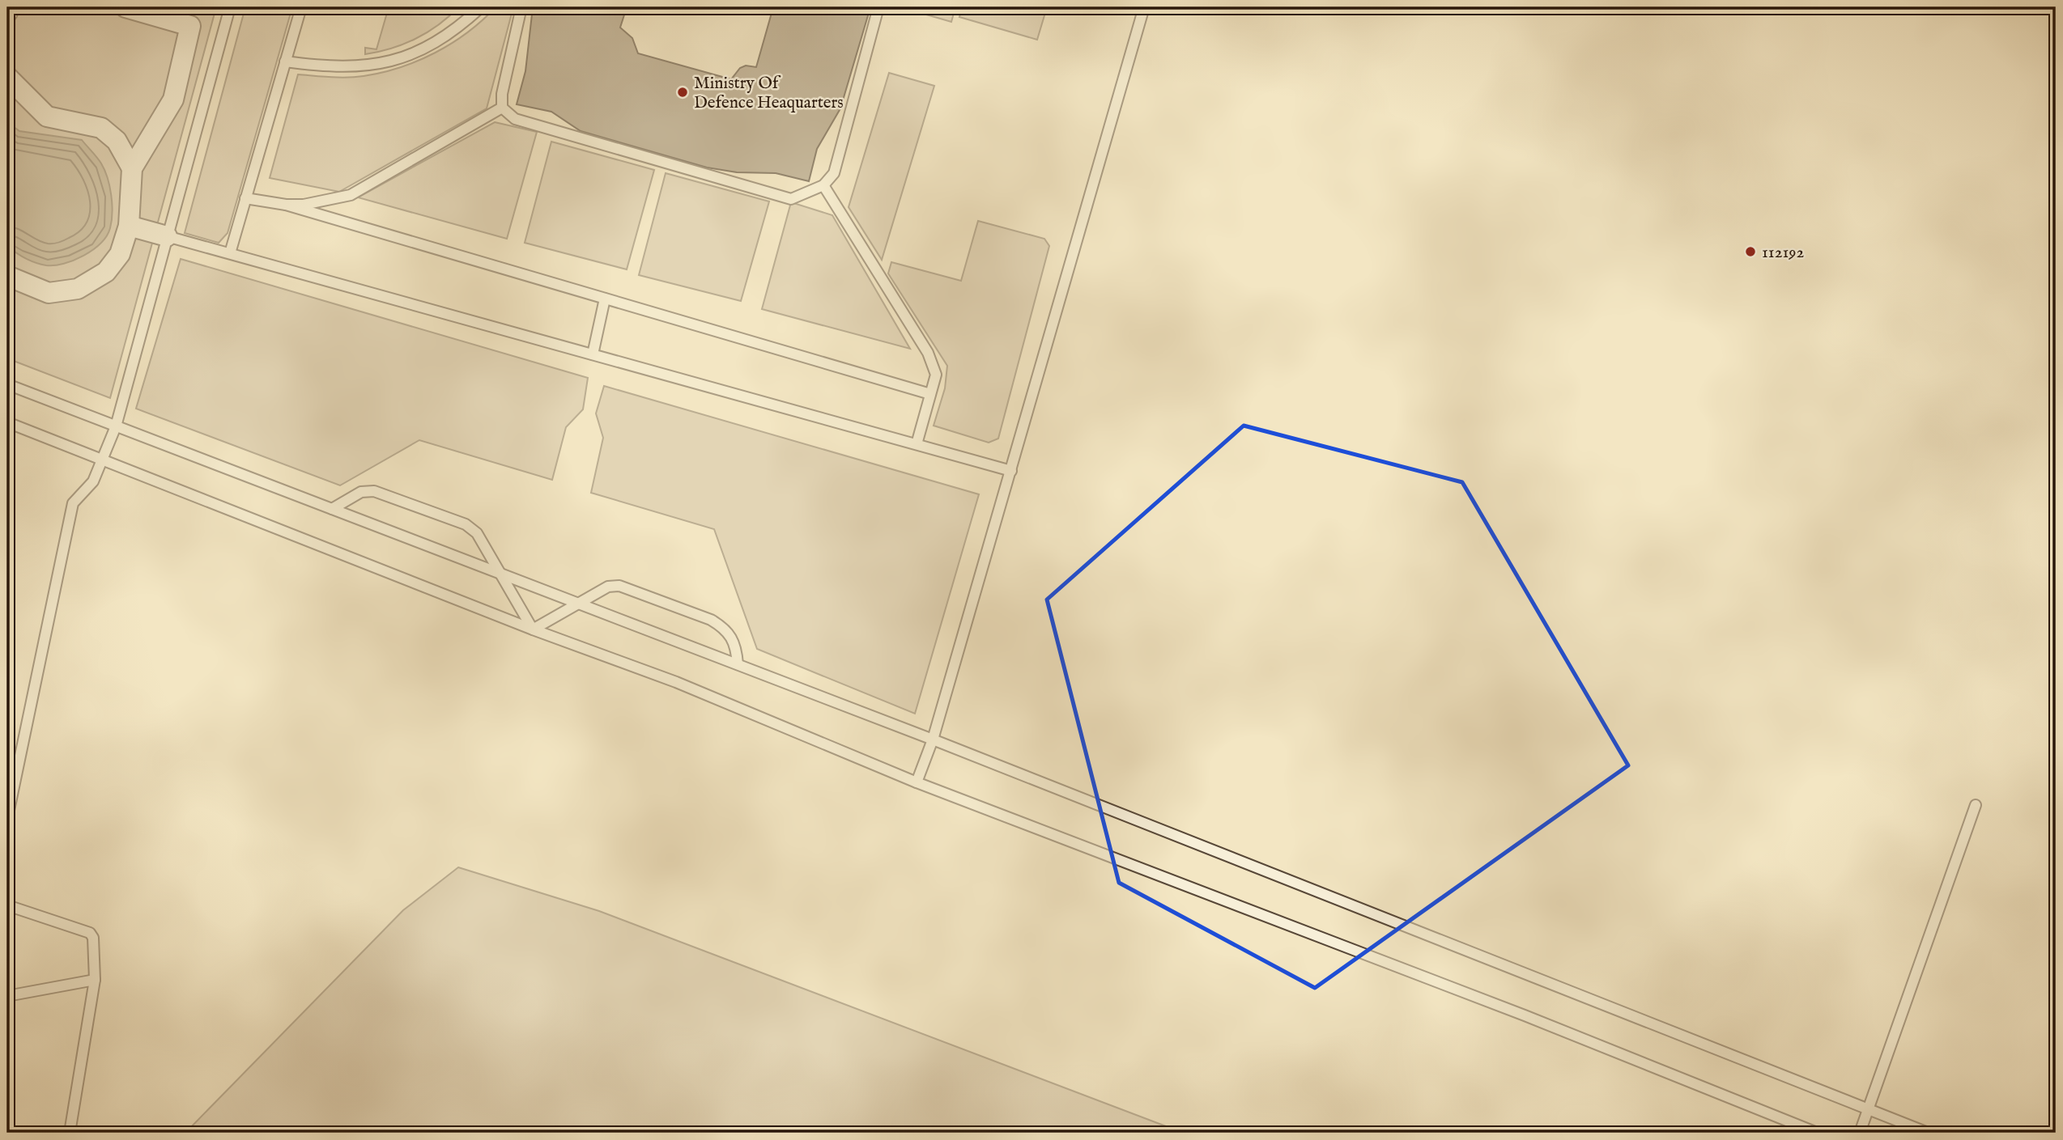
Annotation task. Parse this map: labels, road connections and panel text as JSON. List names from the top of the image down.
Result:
{
  "places": ["Ministry Of Defence Heaquarters", "112192"]
}
